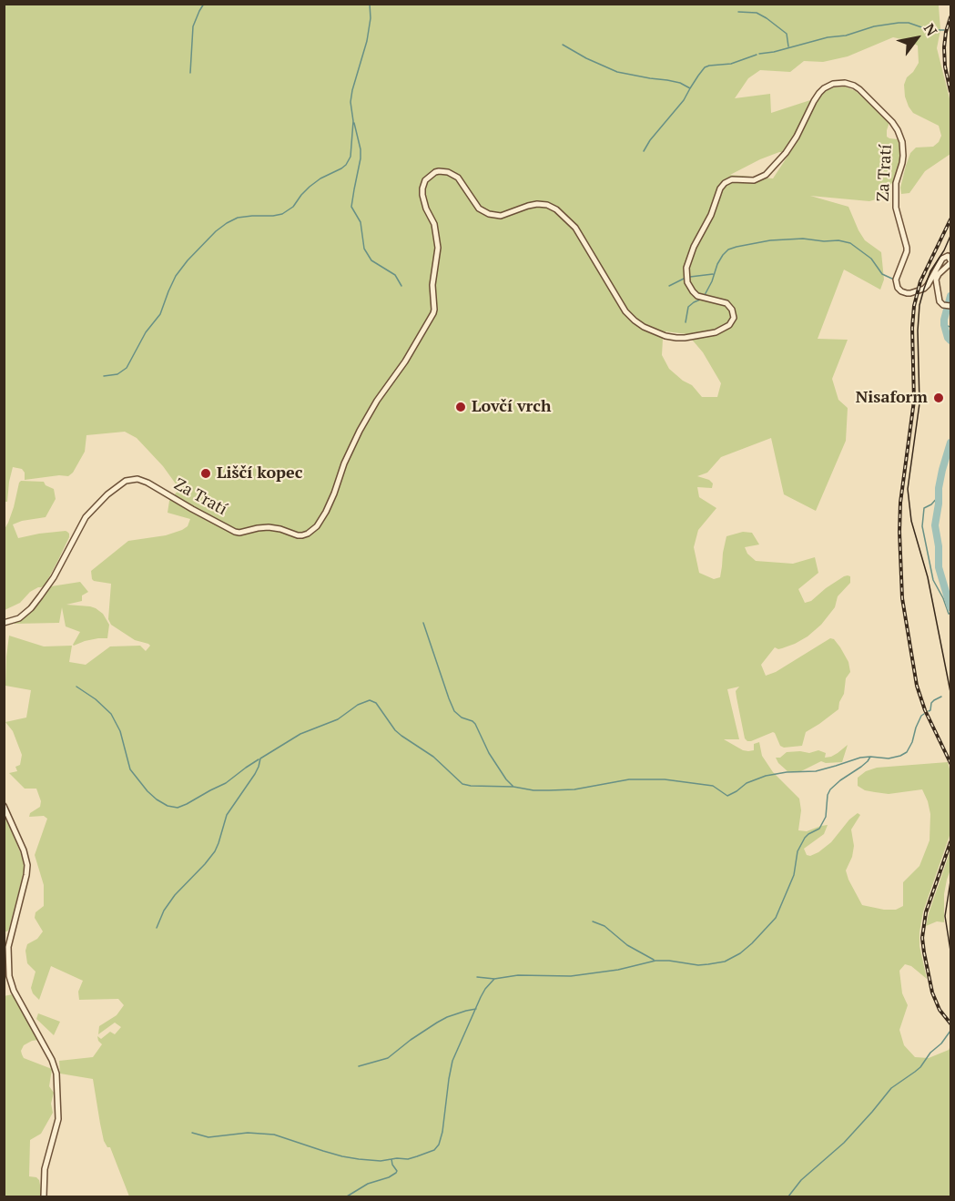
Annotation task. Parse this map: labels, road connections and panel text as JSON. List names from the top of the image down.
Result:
{
  "streets": {
    "street": ["Za Tratí"]
  },
  "places": ["Nisaform", "Lovčí vrch", "Liščí kopec"],
  "north": "top right"
}
